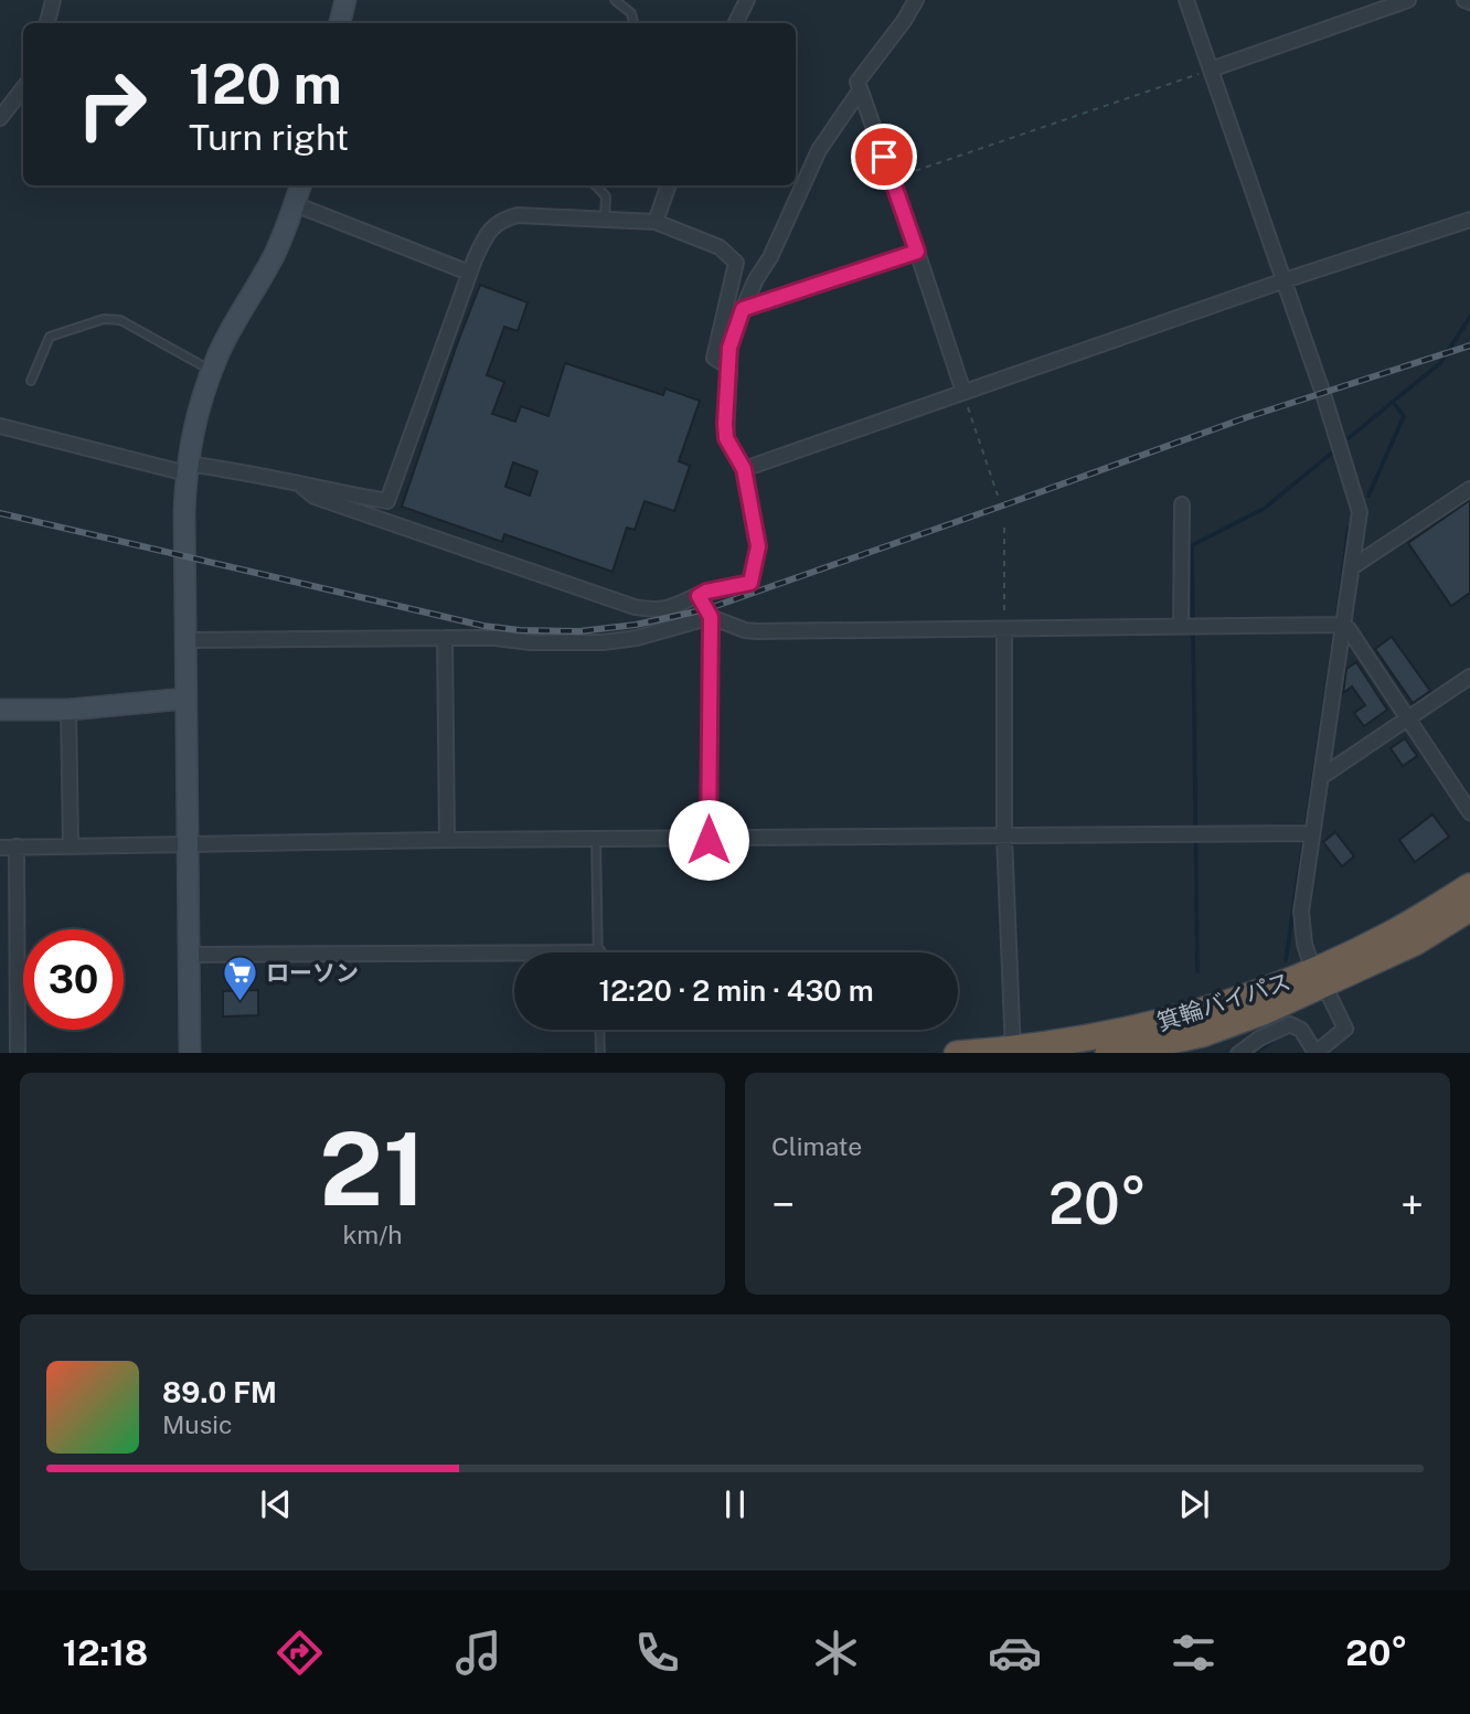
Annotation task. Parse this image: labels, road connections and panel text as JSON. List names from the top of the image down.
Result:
{
  "streets": {
    "highway": ["箕輪バイパス"]
  },
  "places": {
    "supermarket": ["ローソン"]
  },
  "page": {
    "turn": ["120 m", "Turn right"],
    "limit": "30",
    "trip": "12:20 · 2 min · 430 m",
    "tile": [
      ["21", "km/h"],
      "Climate"
    ],
    "heat": ["−", "20°", "+"],
    "song": ["89.0 FM", "Music"],
    "tabs": ["12:18", "20°"]
  }
}
